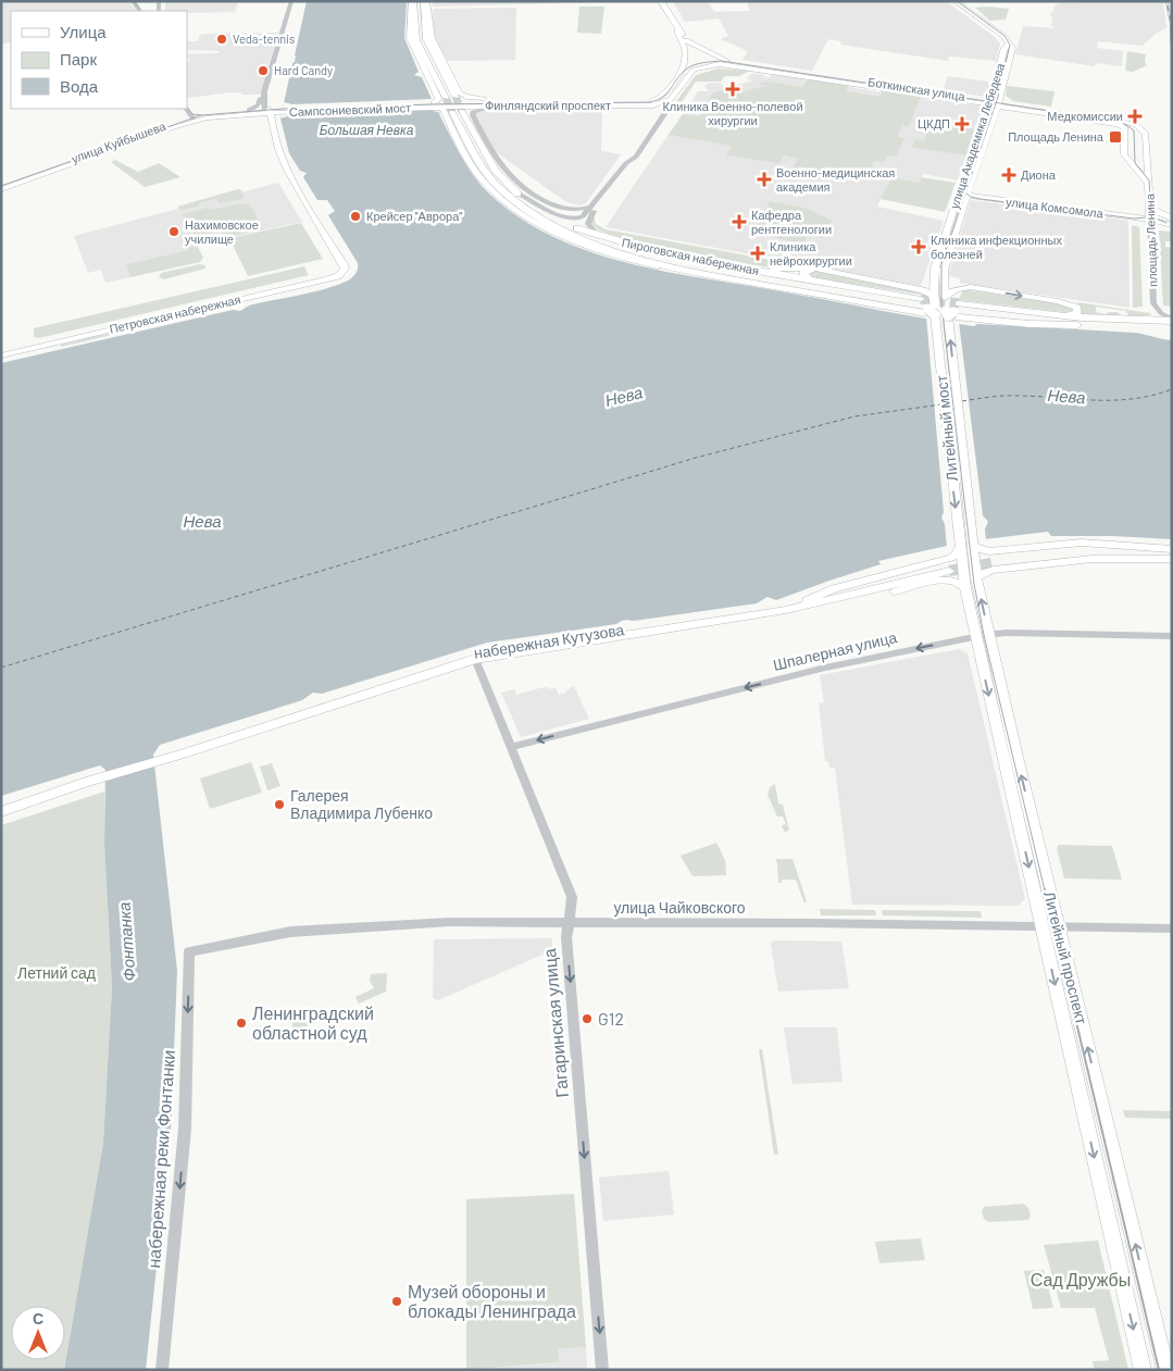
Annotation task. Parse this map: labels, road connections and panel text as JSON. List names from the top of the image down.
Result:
{
  "streets": {
    "main road": [
      "Боткинская улица",
      "Финляндский проспект",
      "Сампсониевский мост",
      "улица Академика Лебедева",
      "улица Куйбышева",
      "улица Комсомола",
      "площадь Ленина",
      "Пироговская набережная",
      "Петровская набережная",
      "Литейный мост",
      "набережная Кутузова",
      "Литейный проспект"
    ],
    "street": [
      "Шпалерная улица",
      "улица Чайковского",
      "Гагаринская улица",
      "набережная реки Фонтанки"
    ]
  },
  "crossings": [
    ["Боткинская улица", "улица Академика Лебедева"],
    ["Финляндский проспект", "Сампсониевский мост"],
    ["Сампсониевский мост", "улица Куйбышева"],
    ["улица Академика Лебедева", "улица Комсомола"],
    ["улица Академика Лебедева", "Пироговская набережная"],
    ["улица Академика Лебедева", "Литейный мост"],
    ["улица Комсомола", "площадь Ленина"],
    ["Пироговская набережная", "Литейный мост"],
    ["Литейный мост", "Литейный проспект"],
    ["набережная Кутузова", "Гагаринская улица"],
    ["Шпалерная улица", "Литейный проспект"],
    ["Шпалерная улица", "Гагаринская улица"],
    ["улица Чайковского", "Литейный проспект"],
    ["улица Чайковского", "Гагаринская улица"],
    ["улица Чайковского", "набережная реки Фонтанки"]
  ],
  "one_way": ["Шпалерная улица", "Гагаринская улица", "набережная реки Фонтанки"],
  "water": ["Большая Невка", "Нева", "Фонтанка"],
  "parks": ["Летний сад", "Сад Дружбы"],
  "places": {
    "other": [
      "Veda-tennis",
      "Hard Candy",
      "Крейсер \"Аврора\"",
      "Нахимовское училище",
      "Галерея Владимира Лубенко",
      "G12",
      "Ленинградский областной суд",
      "Музей обороны и блокады Ленинграда"
    ],
    "health": [
      "Клиника Военно-полевой хирургии",
      "Медкомиссии",
      "ЦКДП",
      "Диона",
      "Военно-медицинская академия",
      "Кафедра рентгенологии",
      "Клиника инфекционных болезней",
      "Клиника нейрохирургии"
    ],
    "transit": ["Площадь Ленина"]
  },
  "legend": ["Улица", "Парк", "Вода"],
  "north": "top"
}
